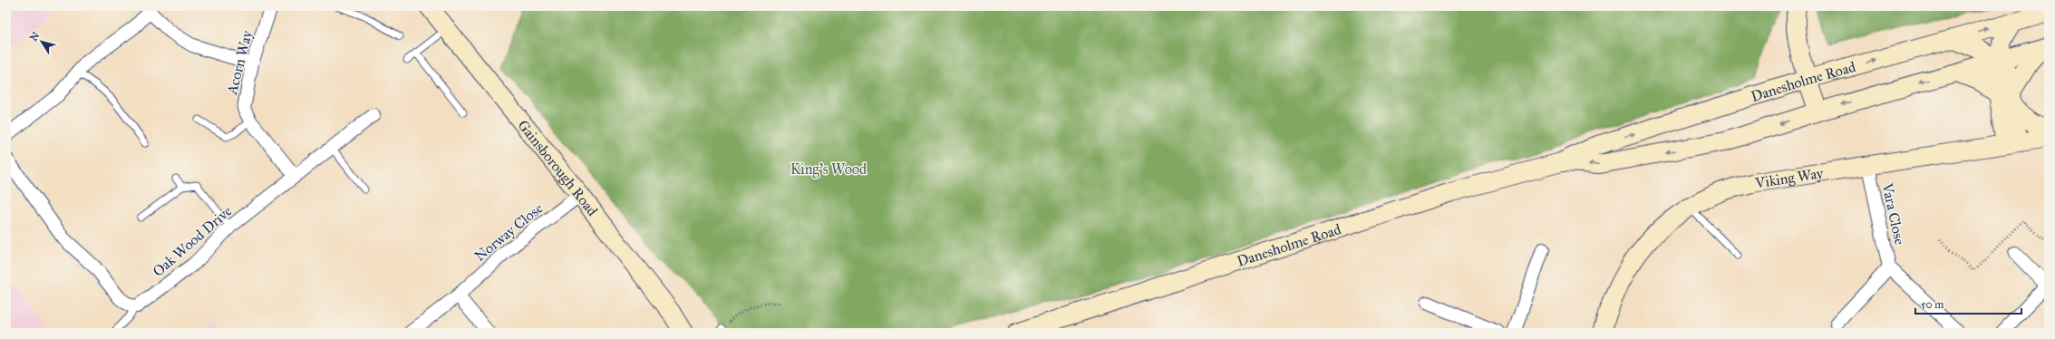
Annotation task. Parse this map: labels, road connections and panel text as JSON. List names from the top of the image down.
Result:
{
  "streets": {
    "street": [
      "Acorn Way",
      "Danesholme Road",
      "Gainsborough Road",
      "Viking Way",
      "Vara Close",
      "Norway Close",
      "Oak Wood Drive"
    ]
  },
  "crossings": [
    ["Acorn Way", "Oak Wood Drive"],
    ["Gainsborough Road", "Norway Close"],
    ["Viking Way", "Vara Close"]
  ],
  "parks": ["King's Wood"],
  "scale_bar": "50 m",
  "north": "top left"
}
